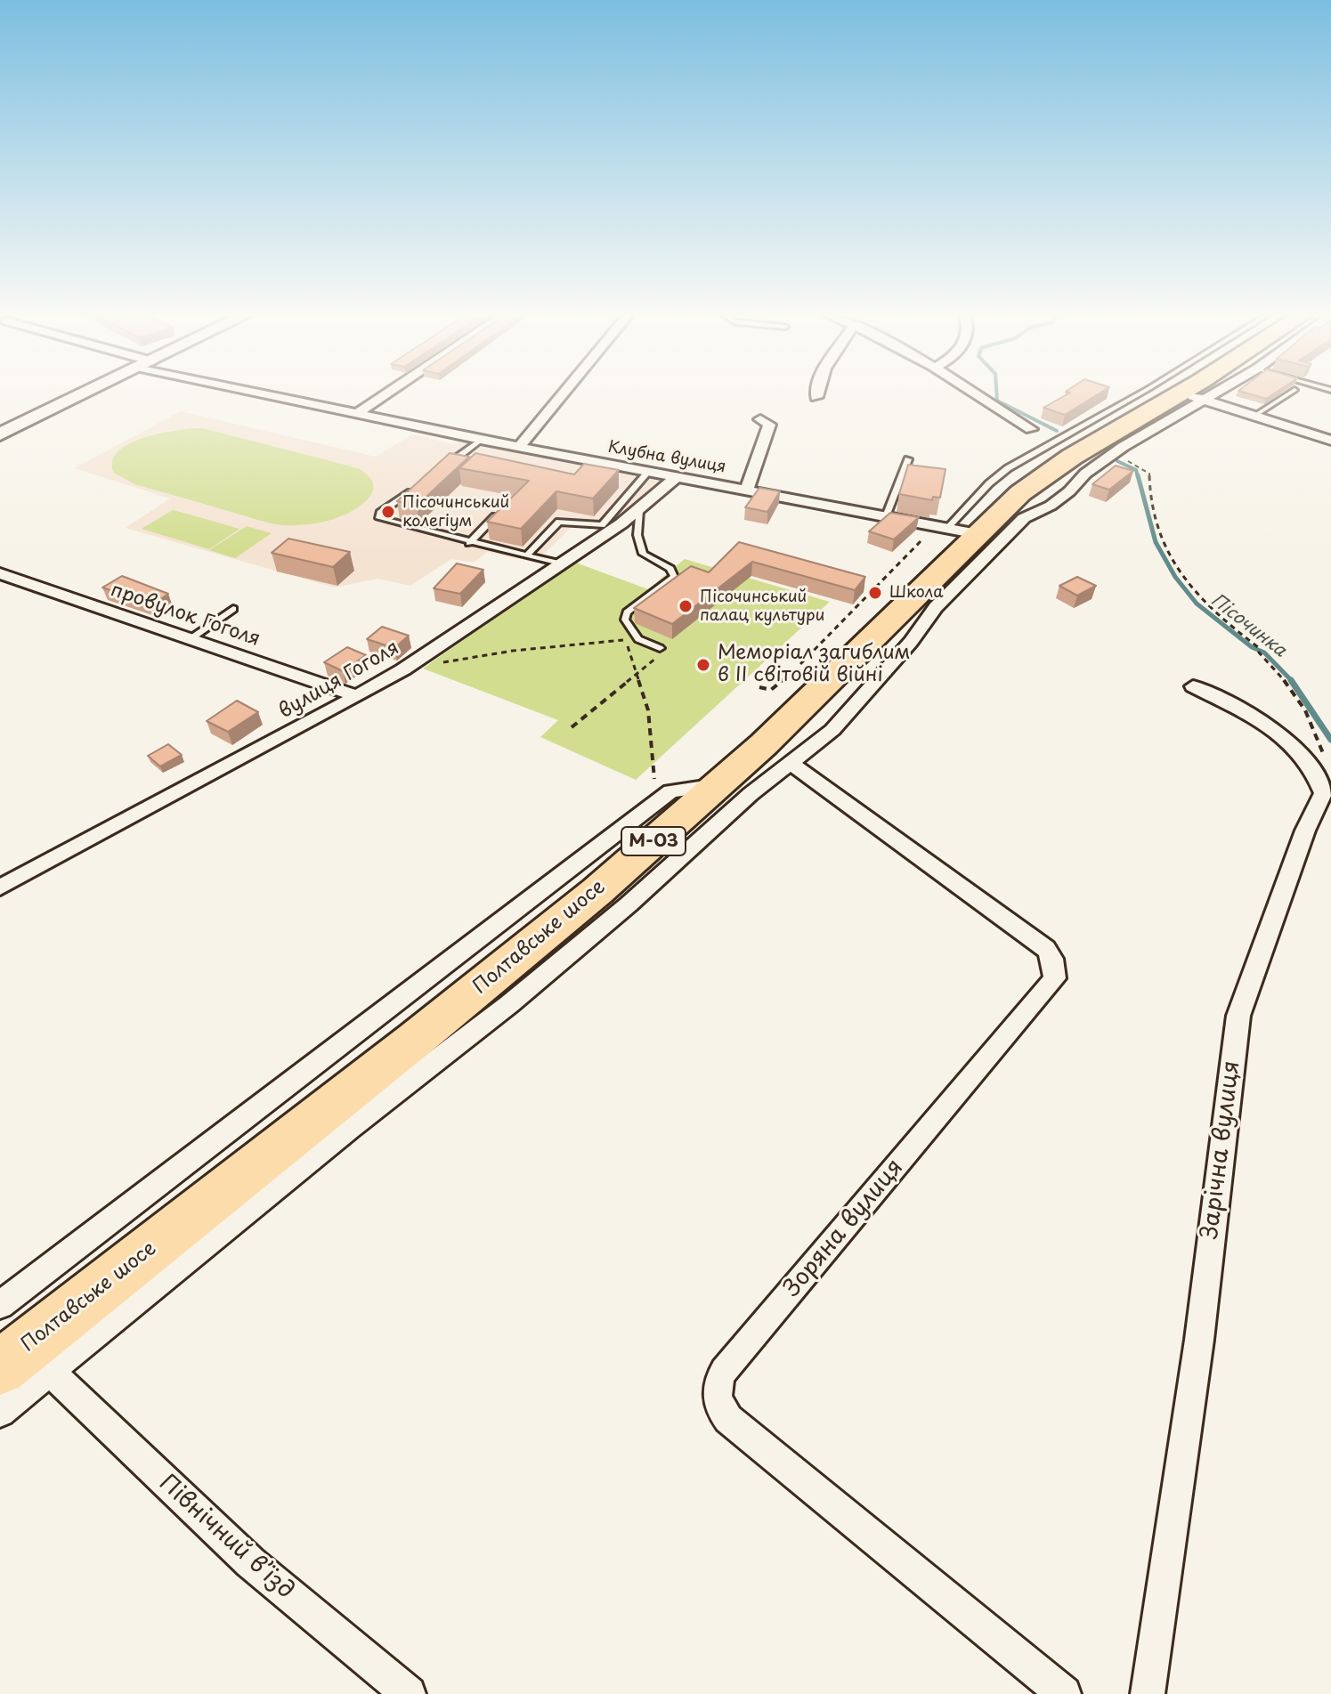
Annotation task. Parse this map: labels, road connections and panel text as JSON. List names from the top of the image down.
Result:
{
  "streets": {
    "highway": ["М-03", "Полтавське шосе"],
    "street": [
      "Клубна вулиця",
      "провулок Гоголя",
      "вулиця Гоголя",
      "Зарічна вулиця",
      "Зоряна вулиця",
      "Північний в’їзд"
    ]
  },
  "crossings": [
    ["Клубна вулиця", "вулиця Гоголя"],
    ["Клубна вулиця", "Полтавське шосе"],
    ["провулок Гоголя", "вулиця Гоголя"]
  ],
  "water": ["Пісочинка"],
  "places": [
    "Пісочинський колегіум",
    "Школа",
    "Пісочинський палац культури",
    "Меморіал загиблим в II світовій війні"
  ]
}
